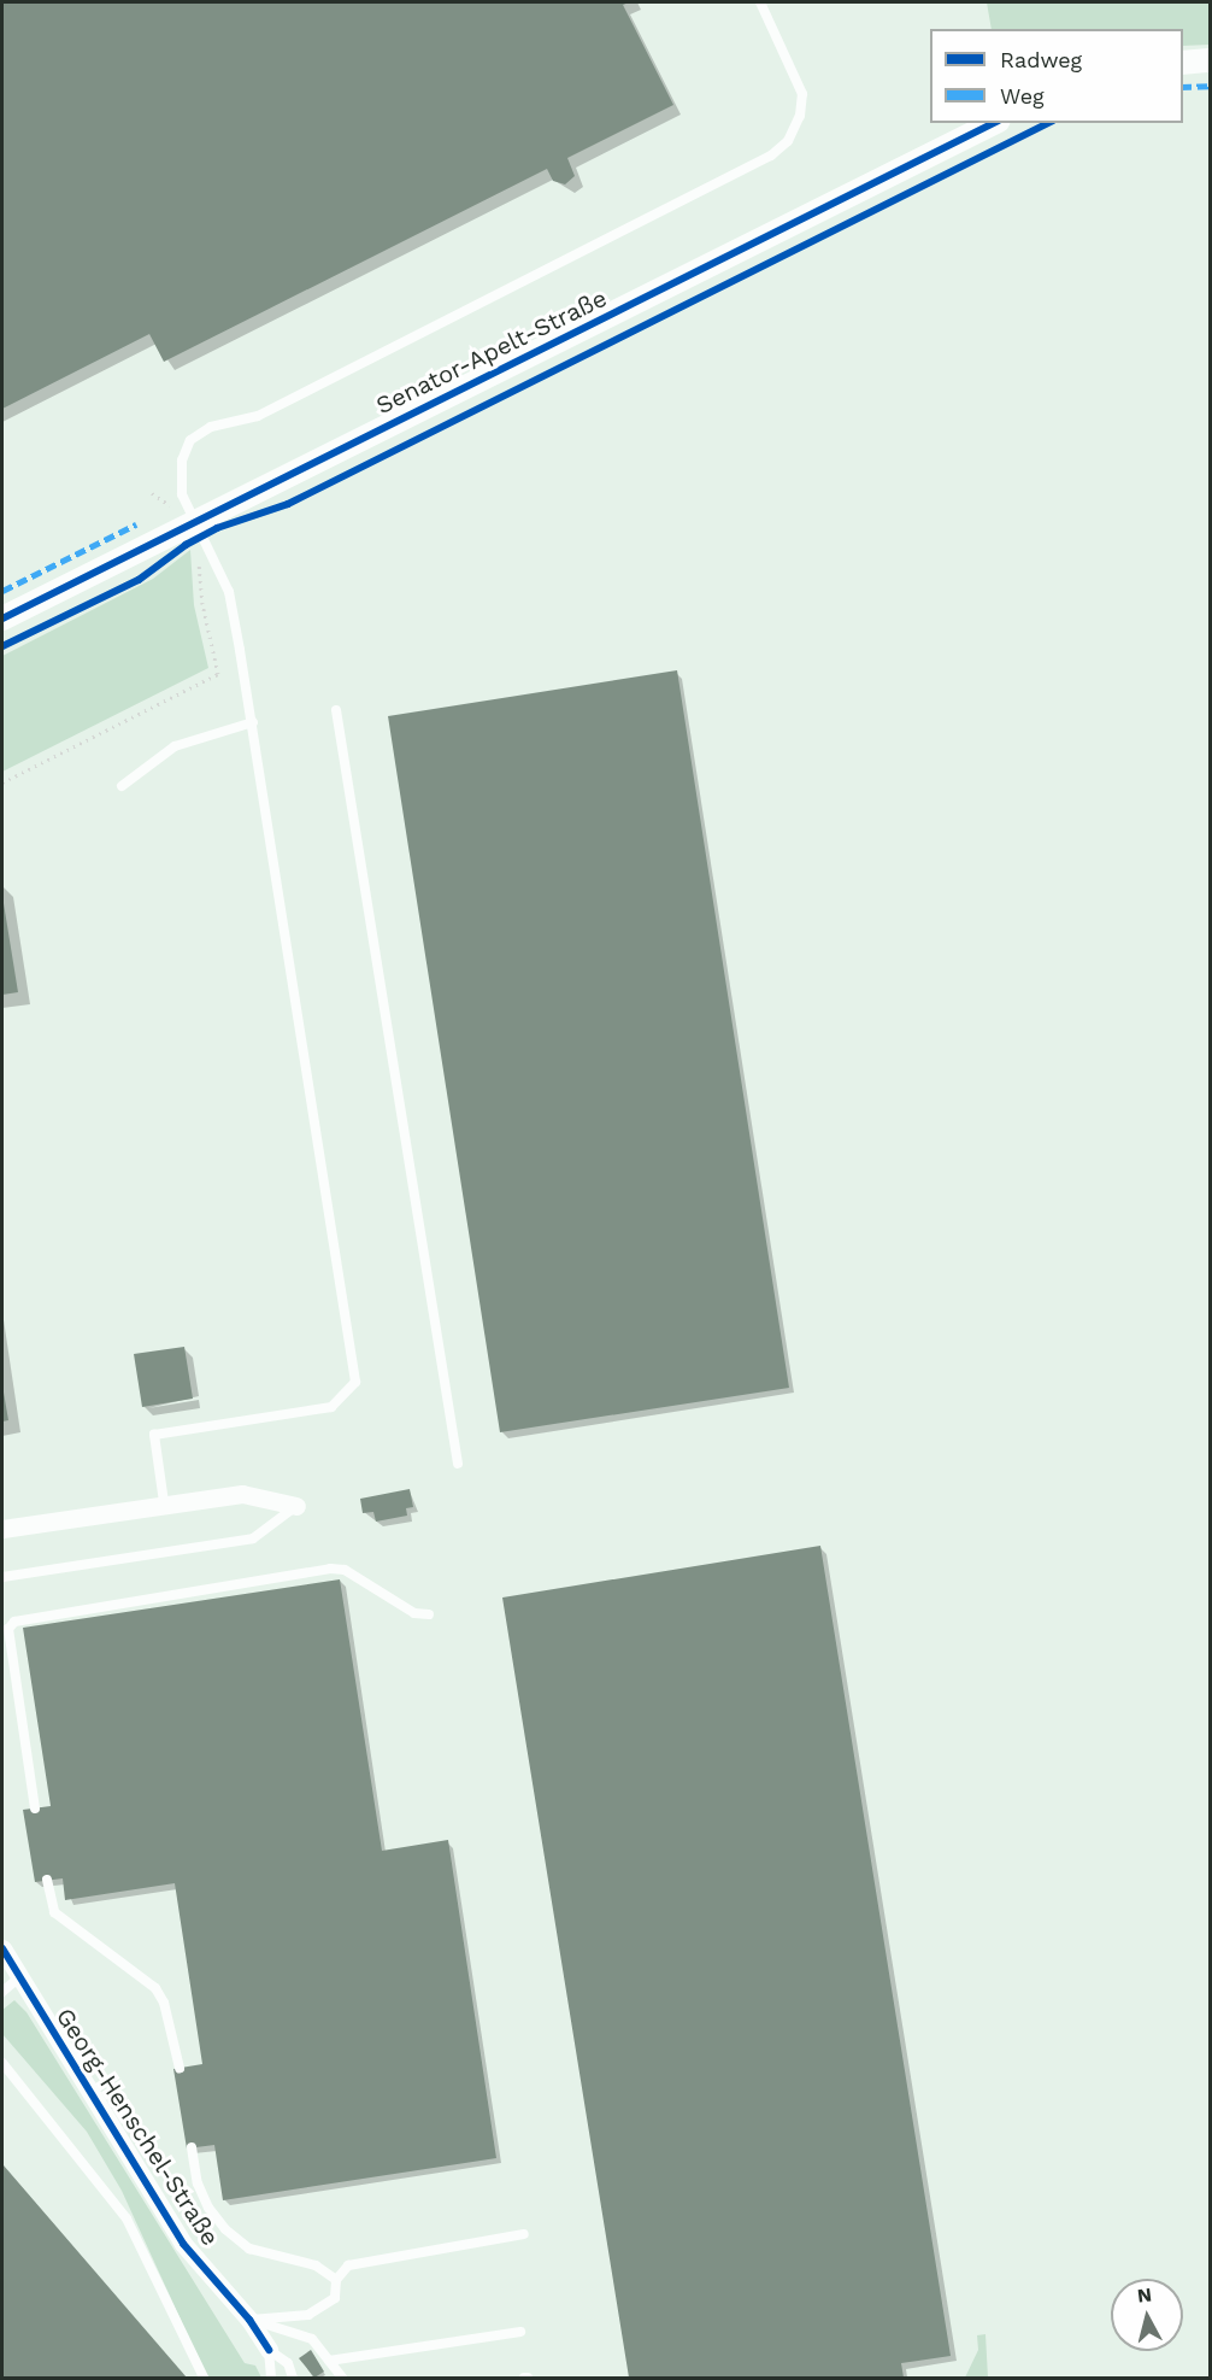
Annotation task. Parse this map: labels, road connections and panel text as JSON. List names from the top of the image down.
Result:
{
  "streets": {
    "street": ["Senator-Apelt-Straße", "Georg-Henschel-Straße"]
  },
  "legend": ["Radweg", "Weg"],
  "north": "top"
}
